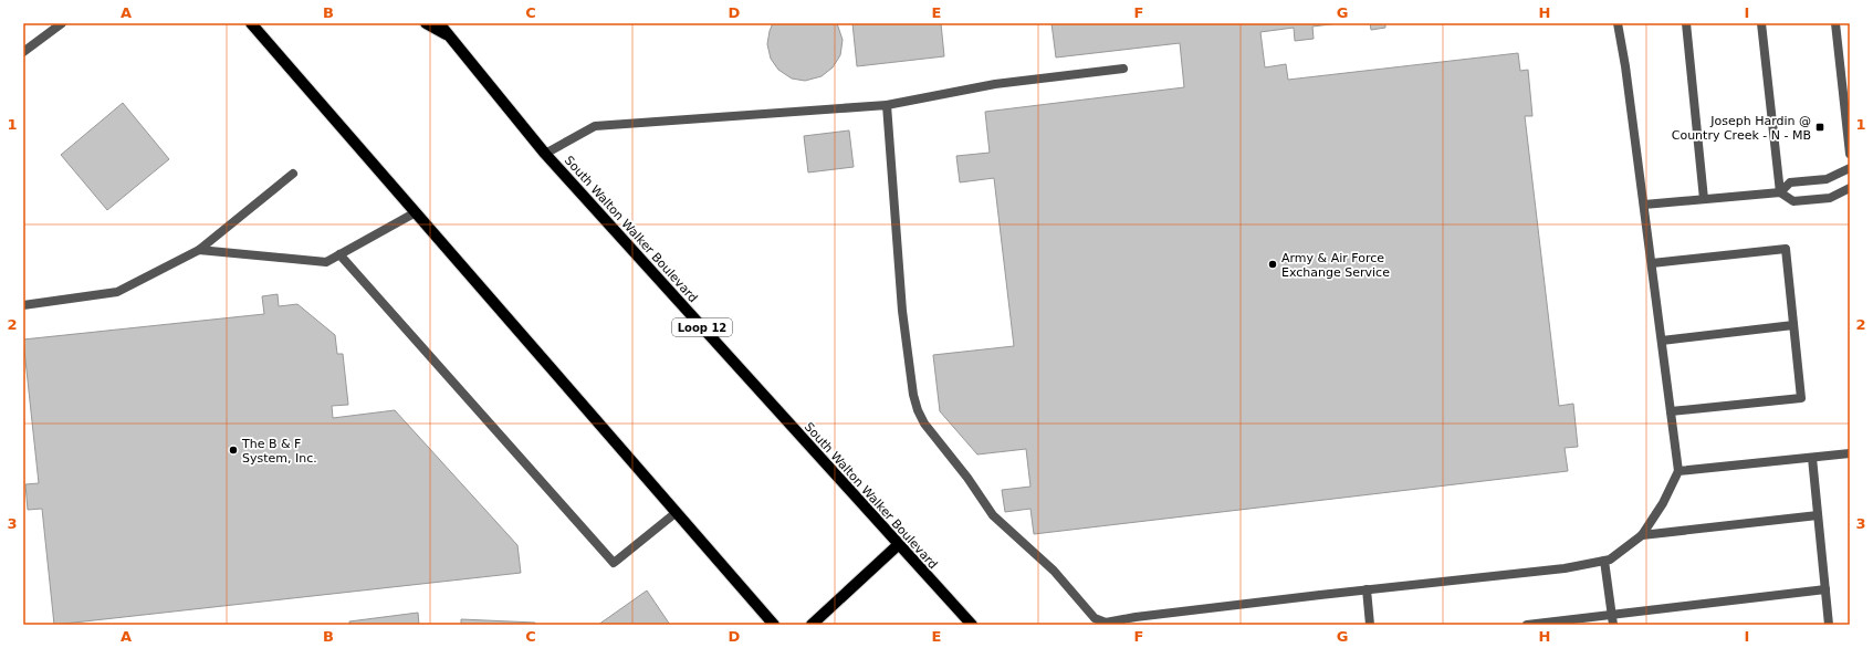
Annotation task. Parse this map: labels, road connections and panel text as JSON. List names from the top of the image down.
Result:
{
  "streets": {
    "main road": ["South Walton Walker Boulevard", "Loop 12"]
  },
  "places": {
    "transit": ["Joseph Hardin @ Country Creek - N - MB"],
    "other": ["Army & Air Force Exchange Service", "The B & F System, Inc."]
  },
  "grid": {
    "columns": [
      "A",
      "B",
      "C",
      "D",
      "E",
      "F",
      "G",
      "H",
      "I"
    ],
    "rows": ["1", "2", "3"]
  }
}
